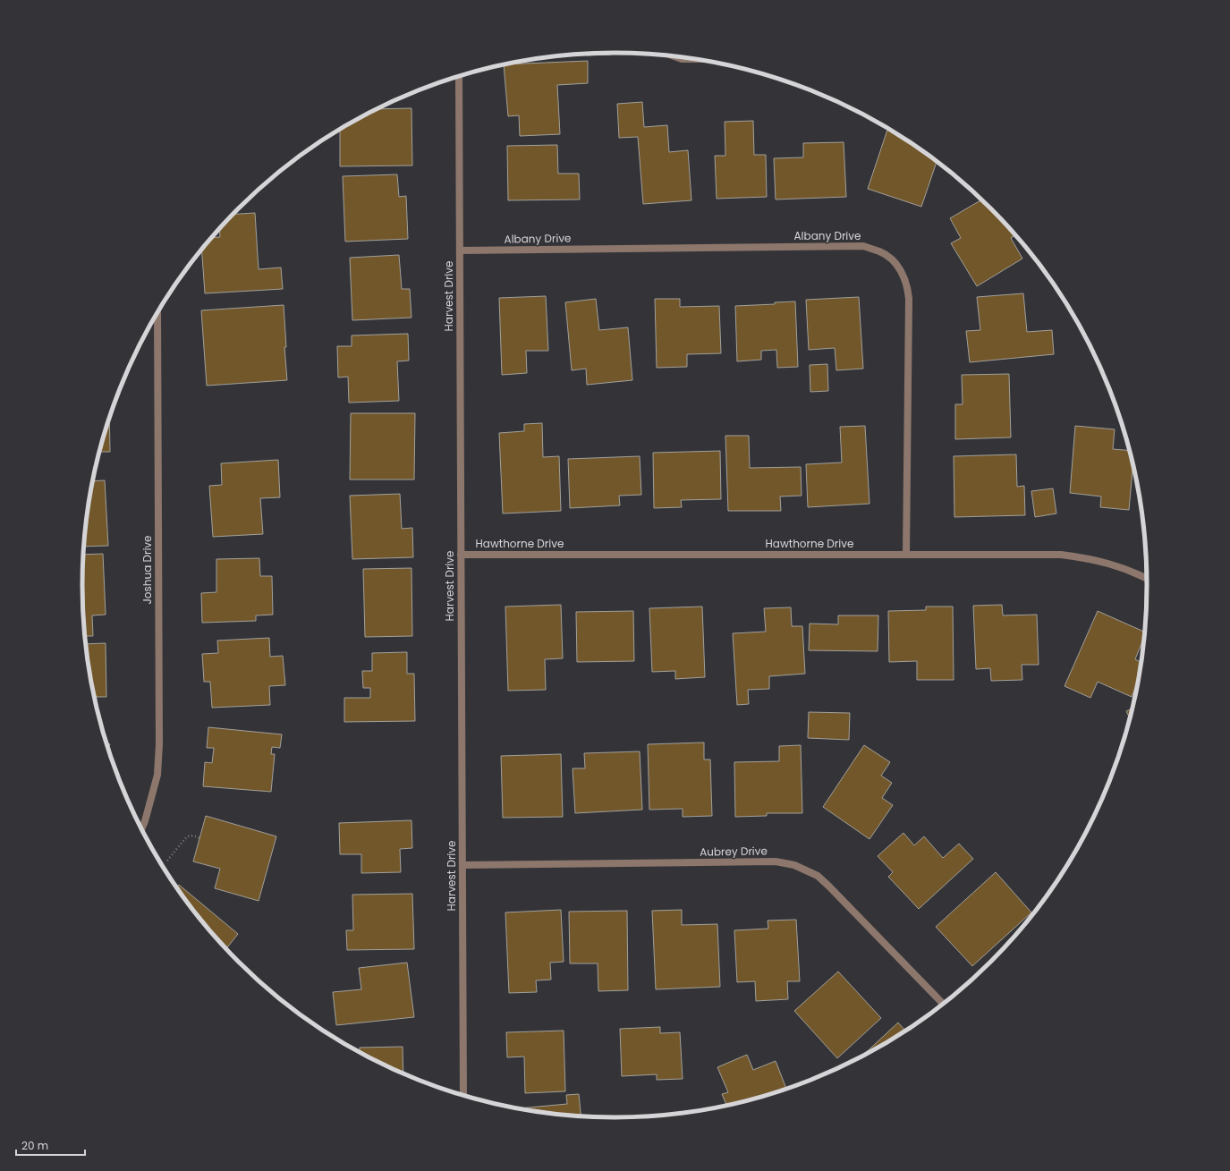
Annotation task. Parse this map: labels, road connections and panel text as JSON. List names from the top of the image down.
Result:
{
  "streets": {
    "street": [
      "Albany Drive",
      "Harvest Drive",
      "Hawthorne Drive",
      "Joshua Drive",
      "Aubrey Drive"
    ]
  },
  "crossings": [
    ["Albany Drive", "Harvest Drive"],
    ["Albany Drive", "Hawthorne Drive"],
    ["Harvest Drive", "Hawthorne Drive"],
    ["Harvest Drive", "Aubrey Drive"]
  ],
  "scale_bar": "20 m"
}
